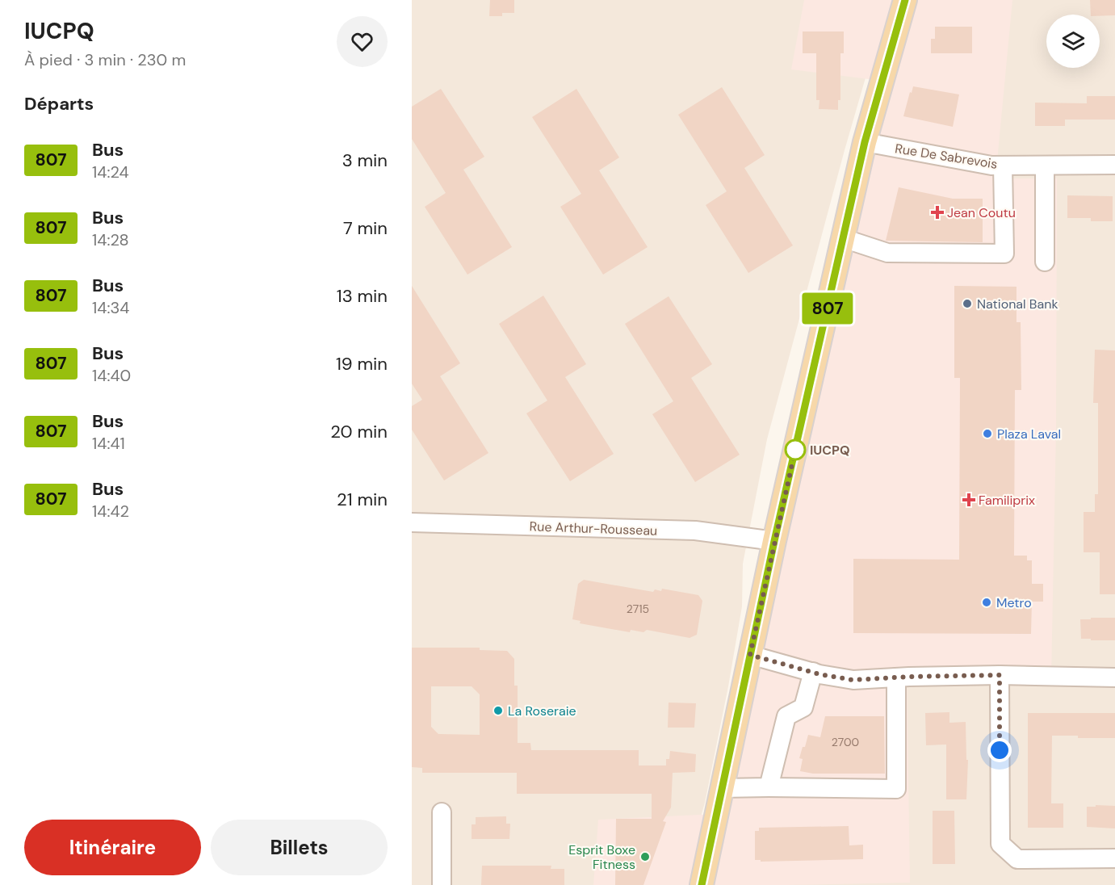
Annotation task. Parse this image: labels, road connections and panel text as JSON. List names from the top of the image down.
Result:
{
  "streets": {
    "street": ["Rue De Sabrevois", "Rue Arthur-Rousseau"]
  },
  "places": {
    "health": ["Jean Coutu", "Familiprix"],
    "other": [
      "National Bank",
      "Plaza Laval",
      "IUCPQ",
      "Metro",
      "La Roseraie",
      "Esprit Boxe Fitness"
    ]
  },
  "lines": ["bus line 807"],
  "house_numbers": ["2715", "2700"],
  "page": {
    "heading": [
      ["IUCPQ", "À pied · 3 min · 230 m"],
      "Départs"
    ],
    "on_map": "807",
    "list": [
      {
        "mark": "807",
        "name": "Bus",
        "note": "14:24",
        "value": "3 min"
      },
      {
        "mark": "807",
        "name": "Bus",
        "note": "14:28",
        "value": "7 min"
      },
      {
        "mark": "807",
        "name": "Bus",
        "note": "14:34",
        "value": "13 min"
      },
      {
        "mark": "807",
        "name": "Bus",
        "note": "14:40",
        "value": "19 min"
      },
      {
        "mark": "807",
        "name": "Bus",
        "note": "14:41",
        "value": "20 min"
      },
      {
        "mark": "807",
        "name": "Bus",
        "note": "14:42",
        "value": "21 min"
      }
    ],
    "buttons": ["Itinéraire", "Billets"]
  }
}
